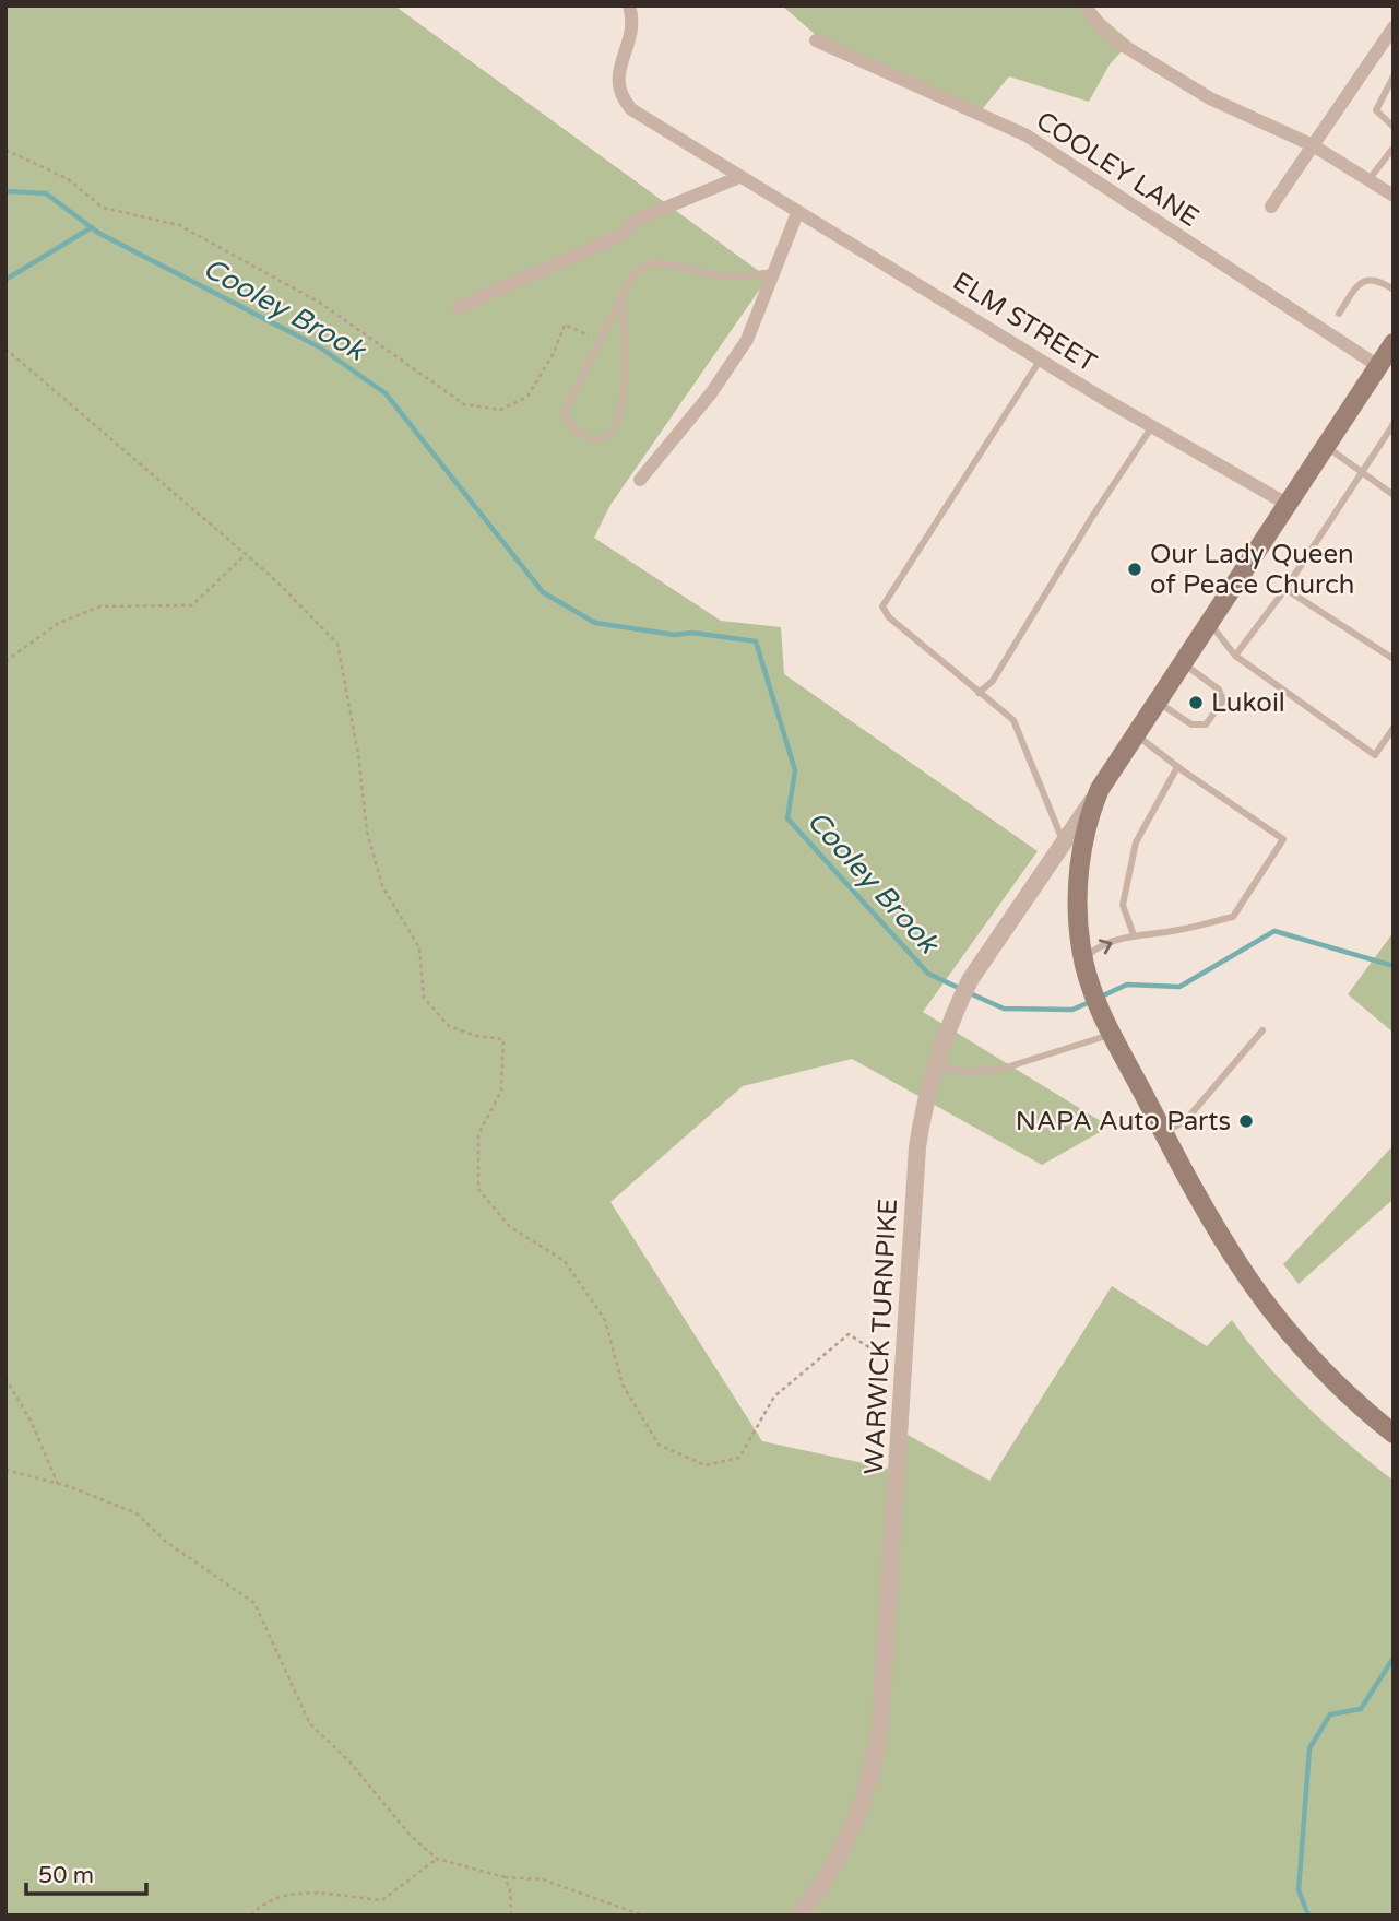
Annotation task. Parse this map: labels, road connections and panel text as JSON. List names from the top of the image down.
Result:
{
  "streets": {
    "street": ["COOLEY LANE", "ELM STREET", "WARWICK TURNPIKE"]
  },
  "water": ["Cooley Brook"],
  "places": ["Our Lady Queen of Peace Church", "Lukoil", "NAPA Auto Parts"],
  "scale_bar": "50 m"
}
